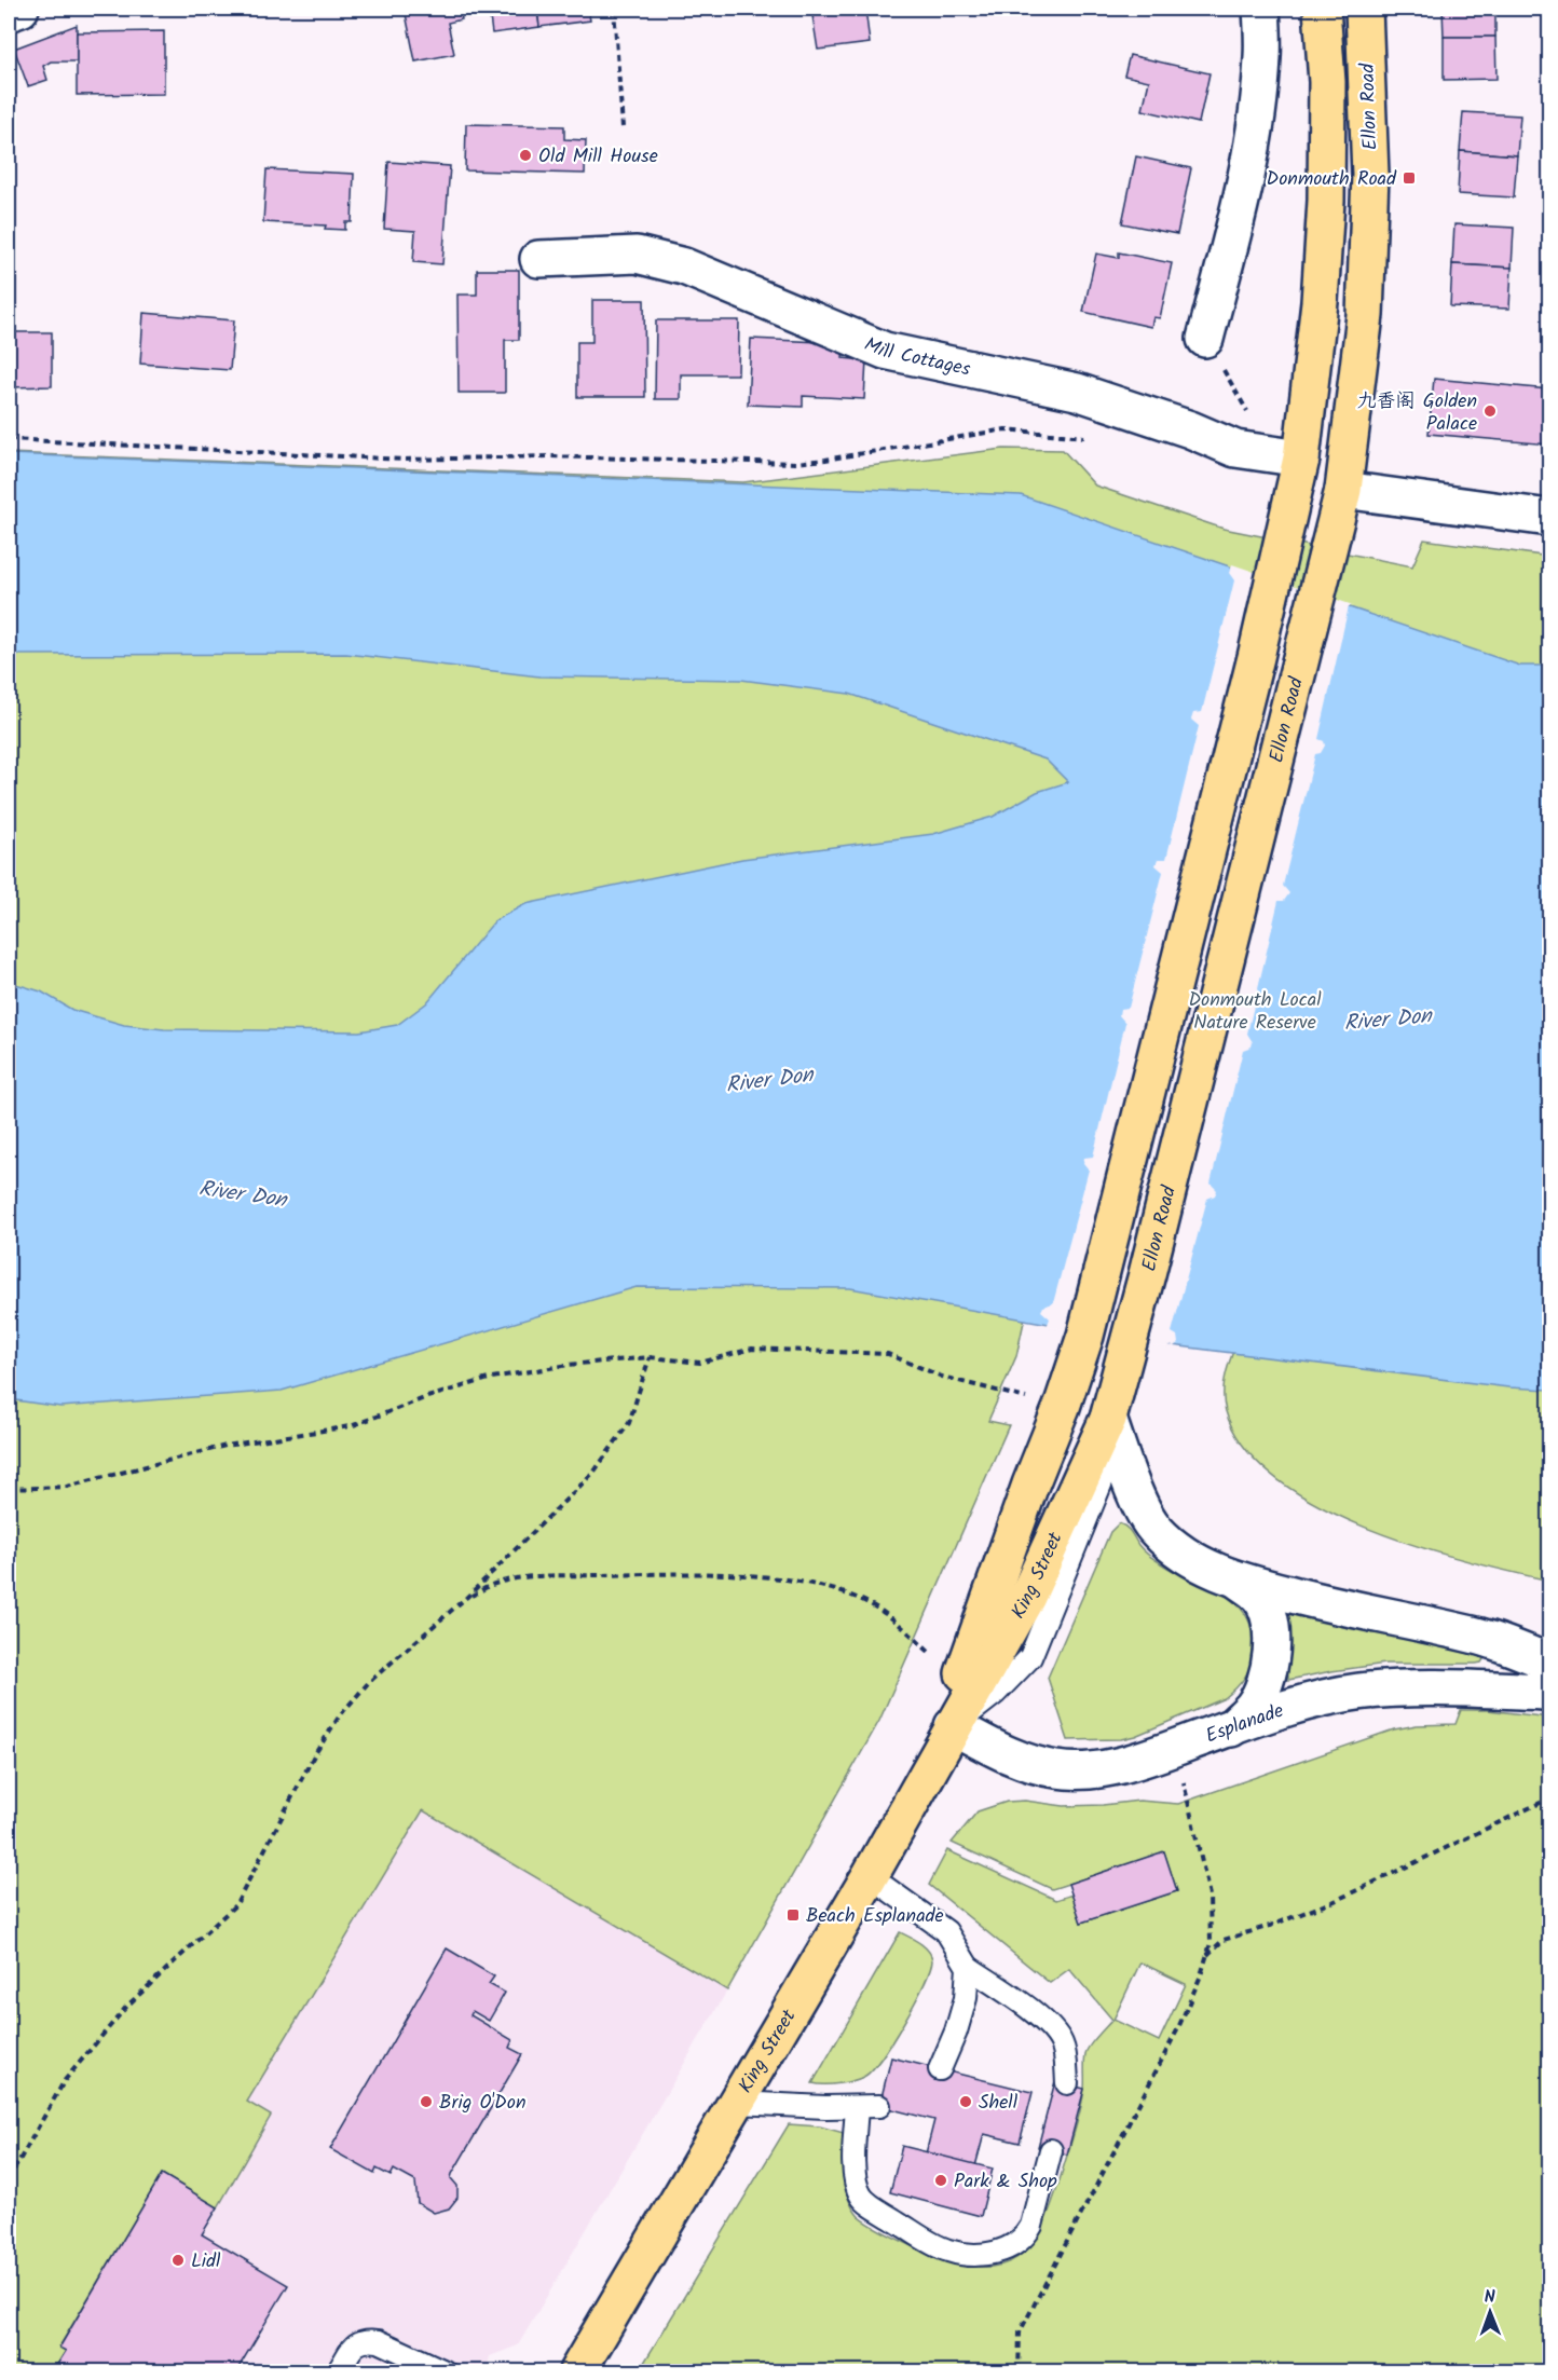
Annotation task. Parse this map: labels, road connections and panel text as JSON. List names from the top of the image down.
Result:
{
  "streets": {
    "main road": ["Ellon Road", "King Street"],
    "street": ["Mill Cottages", "Esplanade"]
  },
  "crossings": [
    ["Ellon Road", "Mill Cottages"],
    ["Ellon Road", "King Street"],
    ["King Street", "Esplanade"]
  ],
  "water": ["River Don"],
  "parks": ["Donmouth Local Nature Reserve"],
  "places": {
    "other": [
      "Old Mill House",
      "九香阁 Golden Palace",
      "Brig O'Don",
      "Shell",
      "Park & Shop",
      "Lidl"
    ],
    "transit": ["Donmouth Road", "Beach Esplanade"]
  },
  "north": "top"
}
